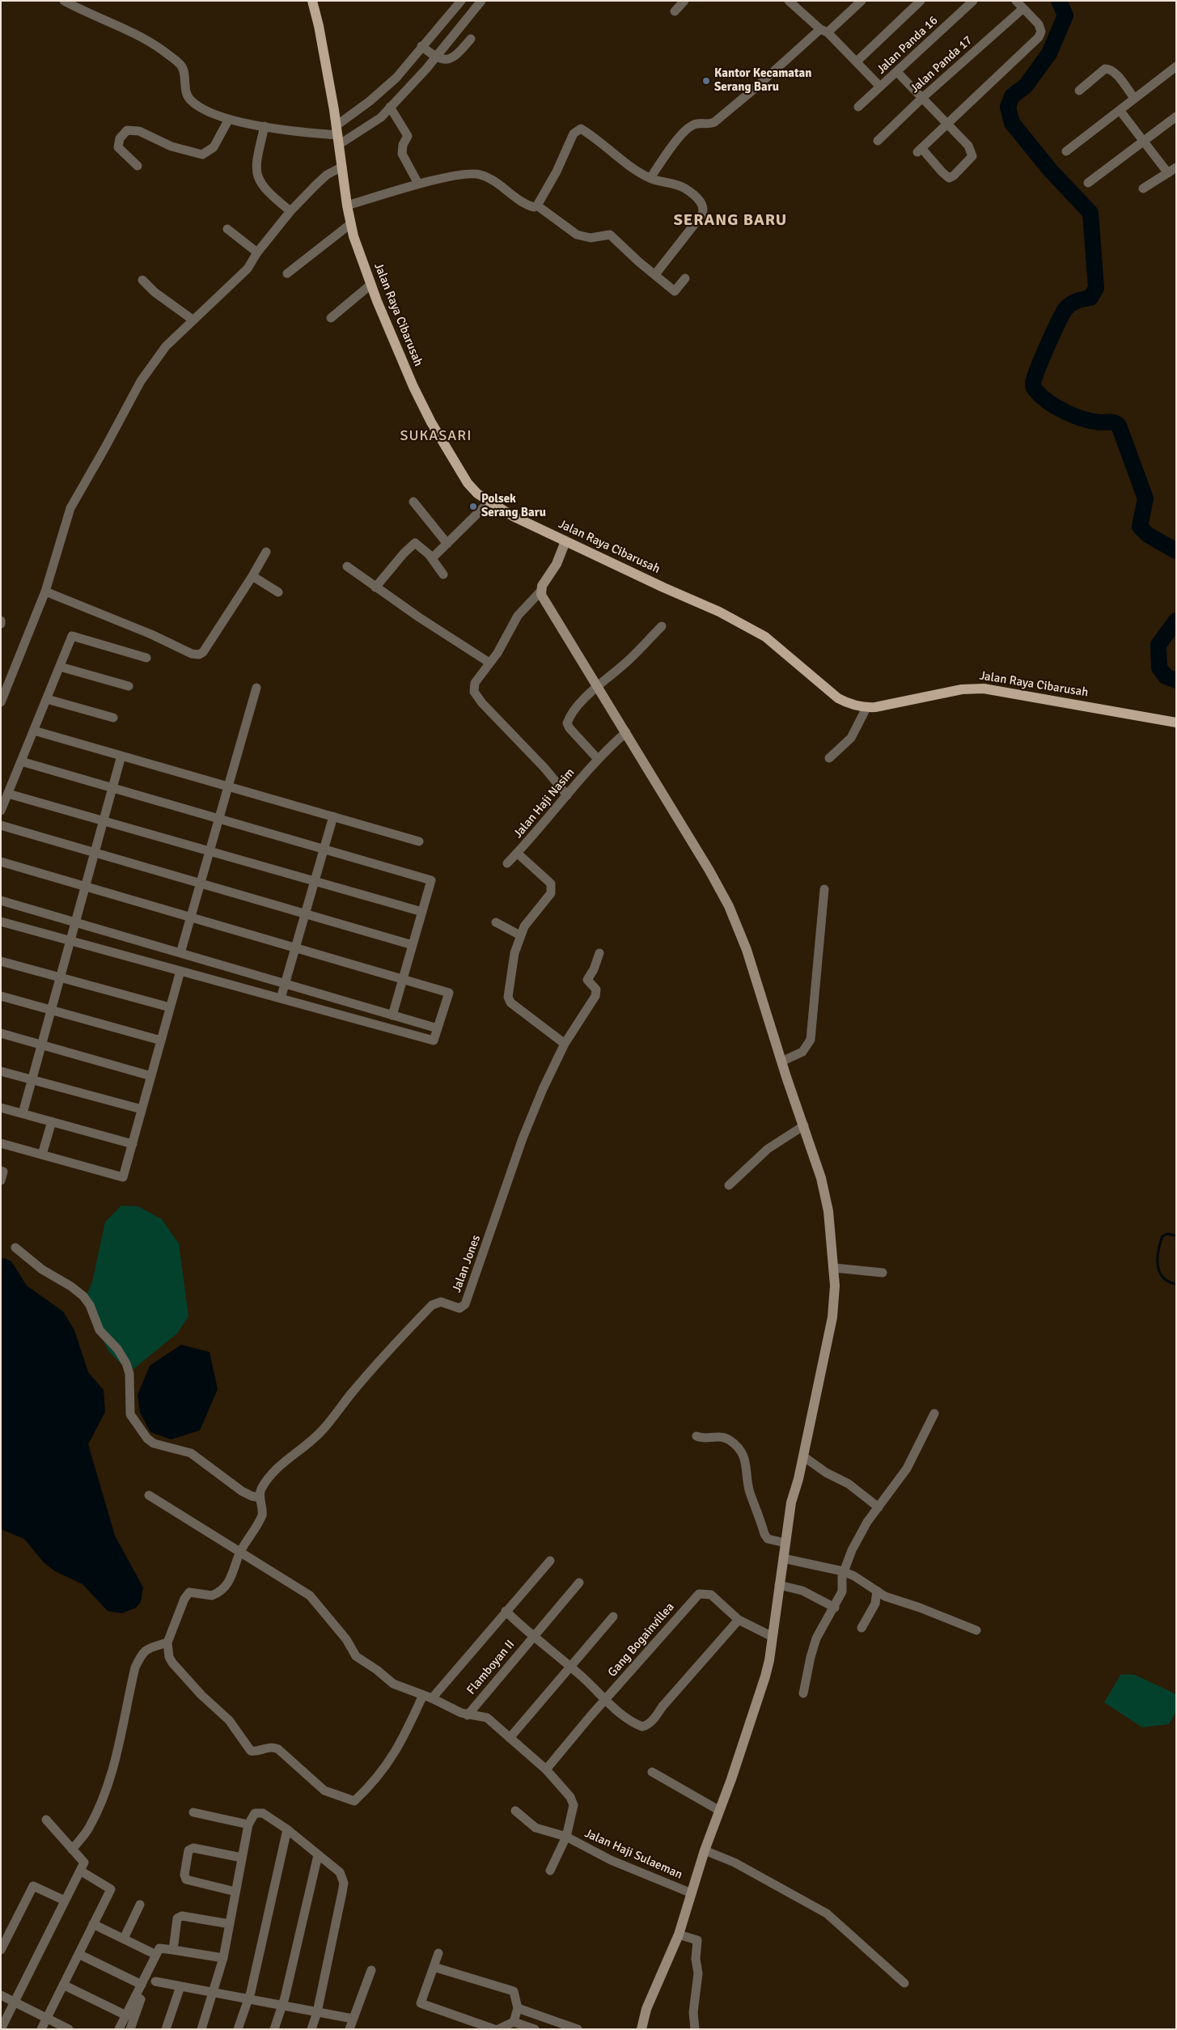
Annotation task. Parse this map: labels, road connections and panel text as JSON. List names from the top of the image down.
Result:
{
  "streets": {
    "main road": ["Jalan Raya Cibarusah"],
    "street": [
      "Jalan Panda 16",
      "Jalan Panda 17",
      "Jalan Haji Nasim",
      "Jalan Jones",
      "Gang Bogainvillea",
      "Flamboyan II",
      "Jalan Haji Sulaeman"
    ]
  },
  "crossings": [
    ["Jalan Haji Nasim", "Jalan Jones"]
  ],
  "districts": ["SERANG BARU", "SUKASARI"],
  "places": ["Kantor Kecamatan Serang Baru", "Polsek Serang Baru"]
}
